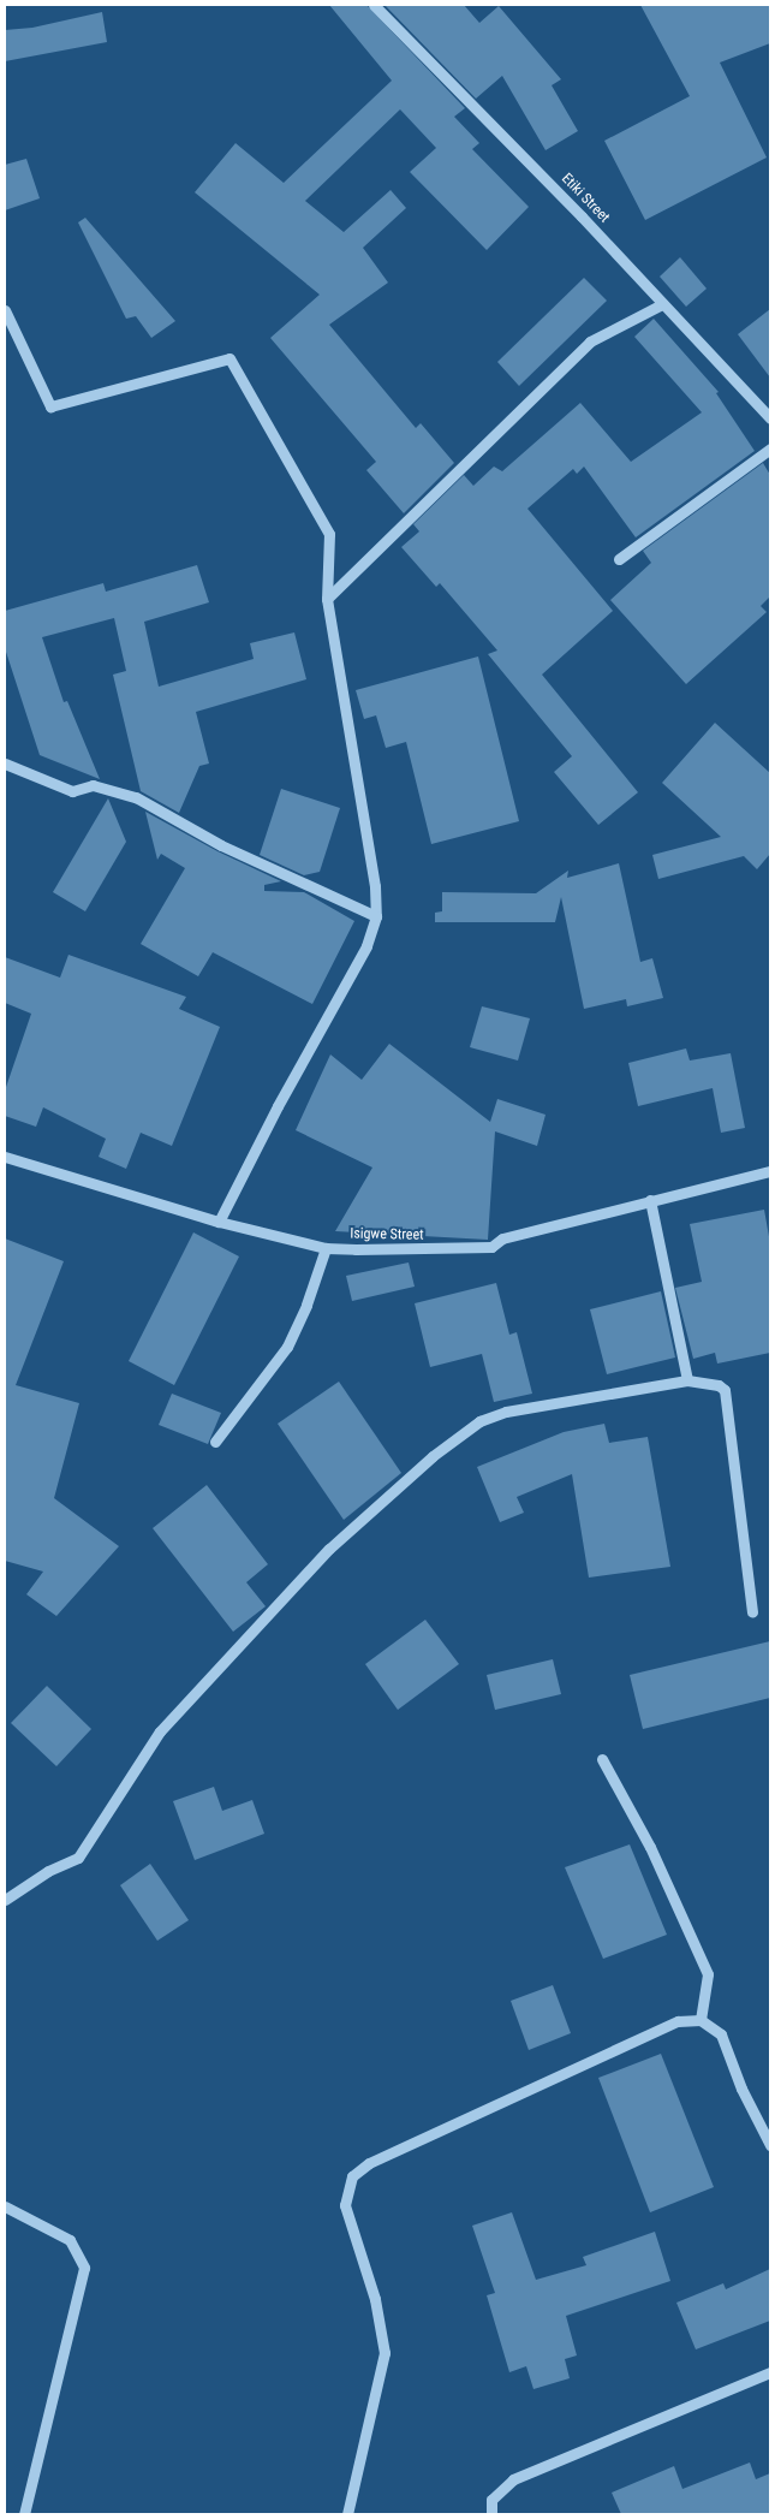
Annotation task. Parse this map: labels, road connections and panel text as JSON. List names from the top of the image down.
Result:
{
  "streets": {
    "street": ["Etiki Street", "Isigwe Street"]
  }
}
